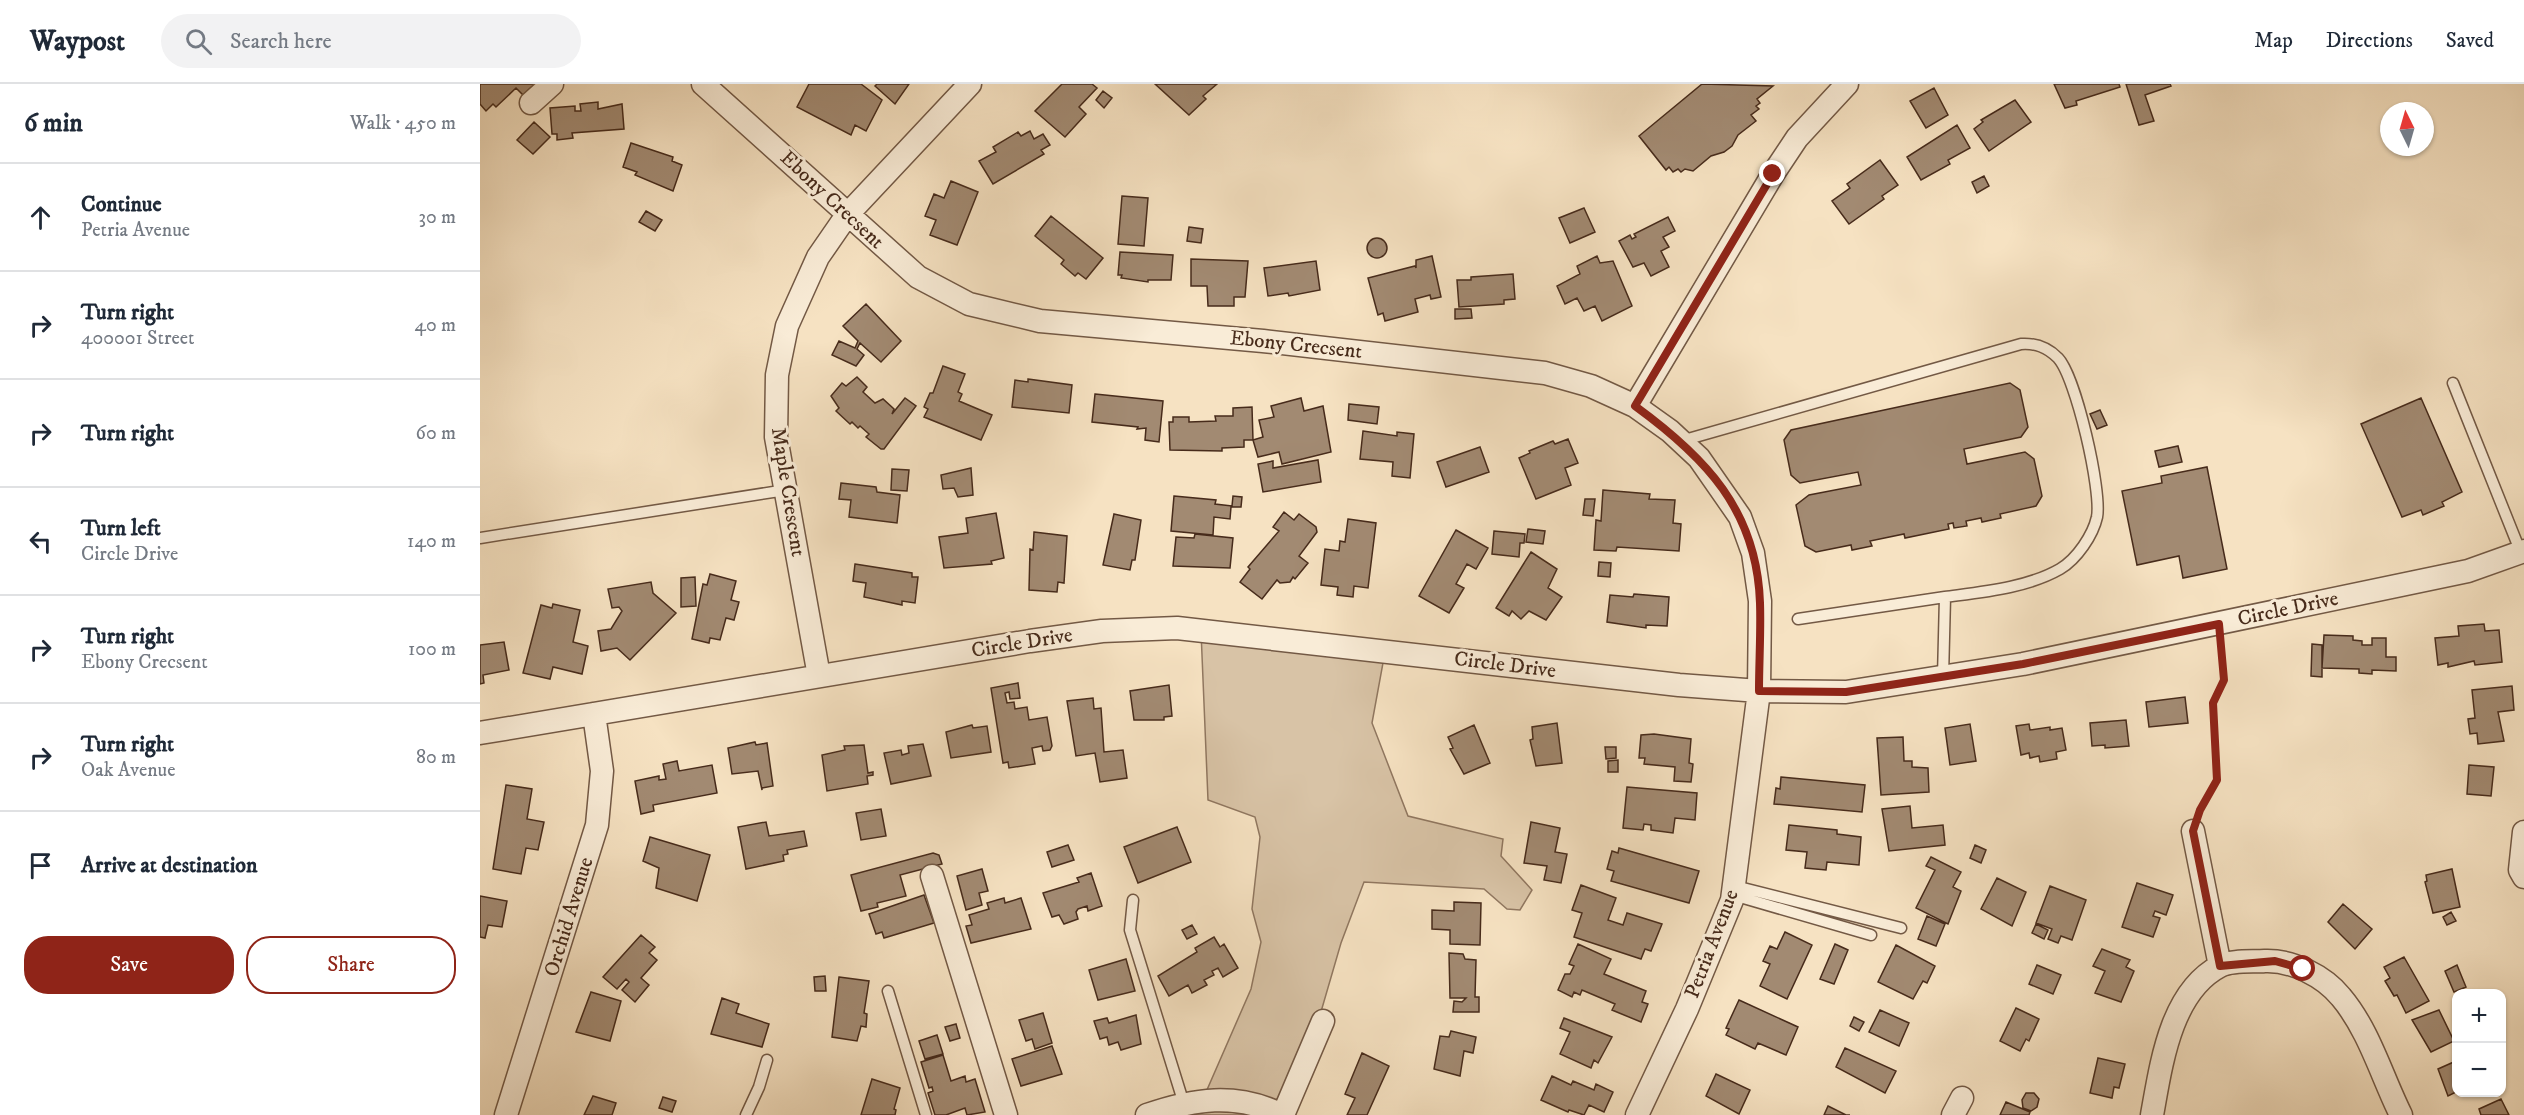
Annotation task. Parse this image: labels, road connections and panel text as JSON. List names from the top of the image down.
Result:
{
  "streets": {
    "street": [
      "Ebony Crecsent",
      "Maple Crescent",
      "Circle Drive",
      "Orchid Avenue",
      "Petria Avenue"
    ]
  },
  "crossings": [
    ["Ebony Crecsent", "Maple Crescent"],
    ["Ebony Crecsent", "Circle Drive"],
    ["Ebony Crecsent", "Petria Avenue"],
    ["Maple Crescent", "Circle Drive"],
    ["Circle Drive", "Orchid Avenue"],
    ["Circle Drive", "Petria Avenue"]
  ],
  "north": "top",
  "page": {
    "header": "Waypost",
    "search": "Search here",
    "nav": ["Map", "Directions", "Saved"],
    "heading": ["6 min", "Walk · 450 m"],
    "list": [
      ["Continue", "Petria Avenue", "30 m"],
      ["Turn right", "400001 Street", "40 m"],
      ["Turn right", "60 m"],
      ["Turn left", "Circle Drive", "140 m"],
      ["Turn right", "Ebony Crecsent", "100 m"],
      ["Turn right", "Oak Avenue", "80 m"],
      "Arrive at destination"
    ],
    "buttons": ["Save", "Share"],
    "map_buttons": ["+", "−"]
  }
}
